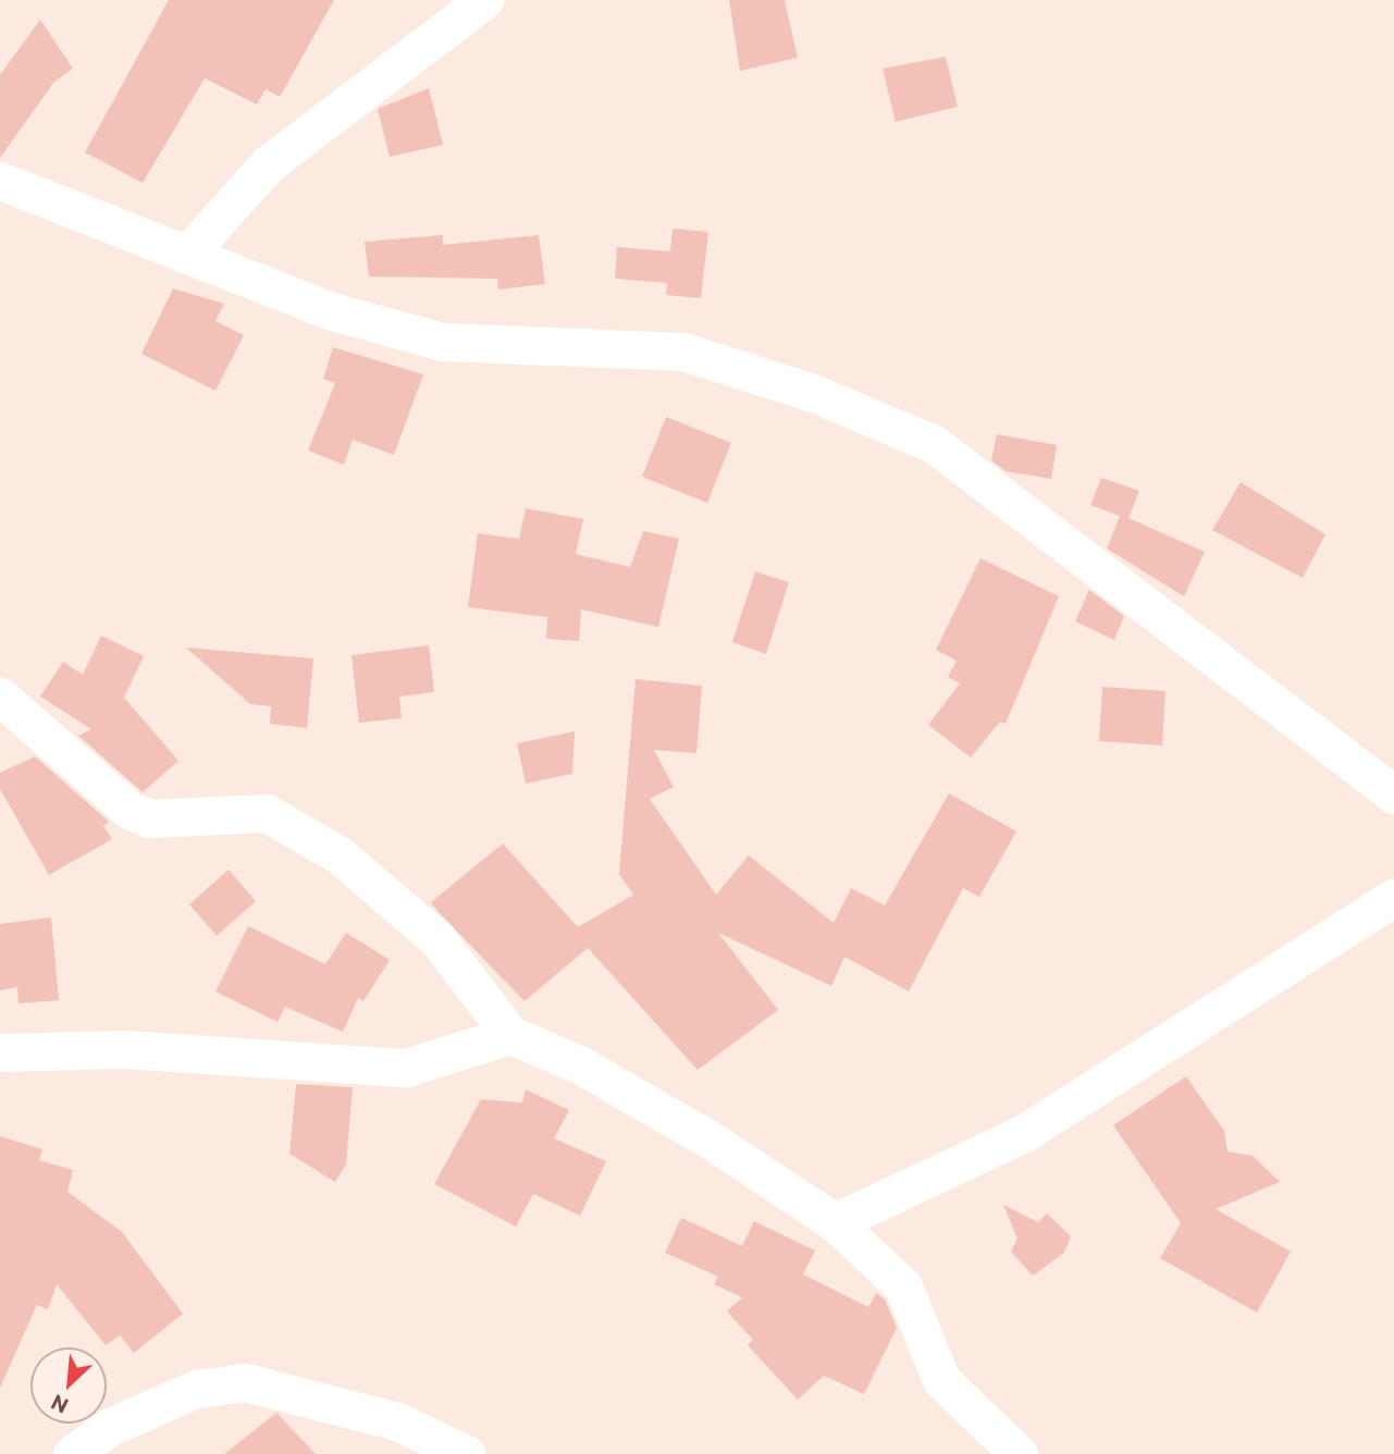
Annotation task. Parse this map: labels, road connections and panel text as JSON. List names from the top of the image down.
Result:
{
  "north": "bottom left"
}
